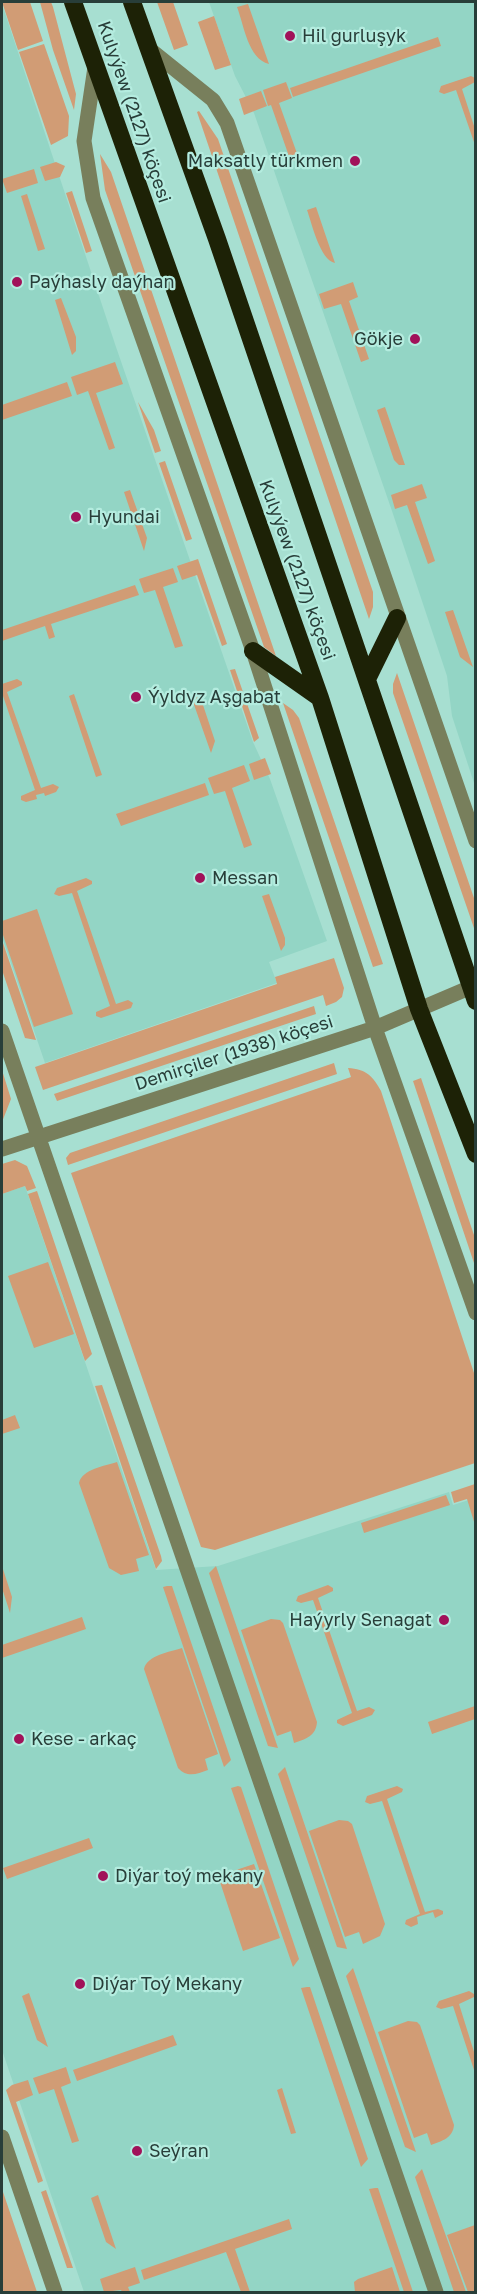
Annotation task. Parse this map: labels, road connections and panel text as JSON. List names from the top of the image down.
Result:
{
  "streets": {
    "highway": ["Kulyýew (2127) köçesi"],
    "street": ["Demirçiler (1938) köçesi"]
  },
  "crossings": [
    ["Kulyýew (2127) köçesi", "Demirçiler (1938) köçesi"]
  ],
  "places": [
    "Hil gurluşyk",
    "Maksatly türkmen",
    "Paýhasly daýhan",
    "Gökje",
    "Hyundai",
    "Ýyldyz Aşgabat",
    "Messan",
    "Haýyrly Senagat",
    "Kese - arkaç",
    "Diýar toý mekany",
    "Diýar Toý Mekany",
    "Seýran"
  ]
}
